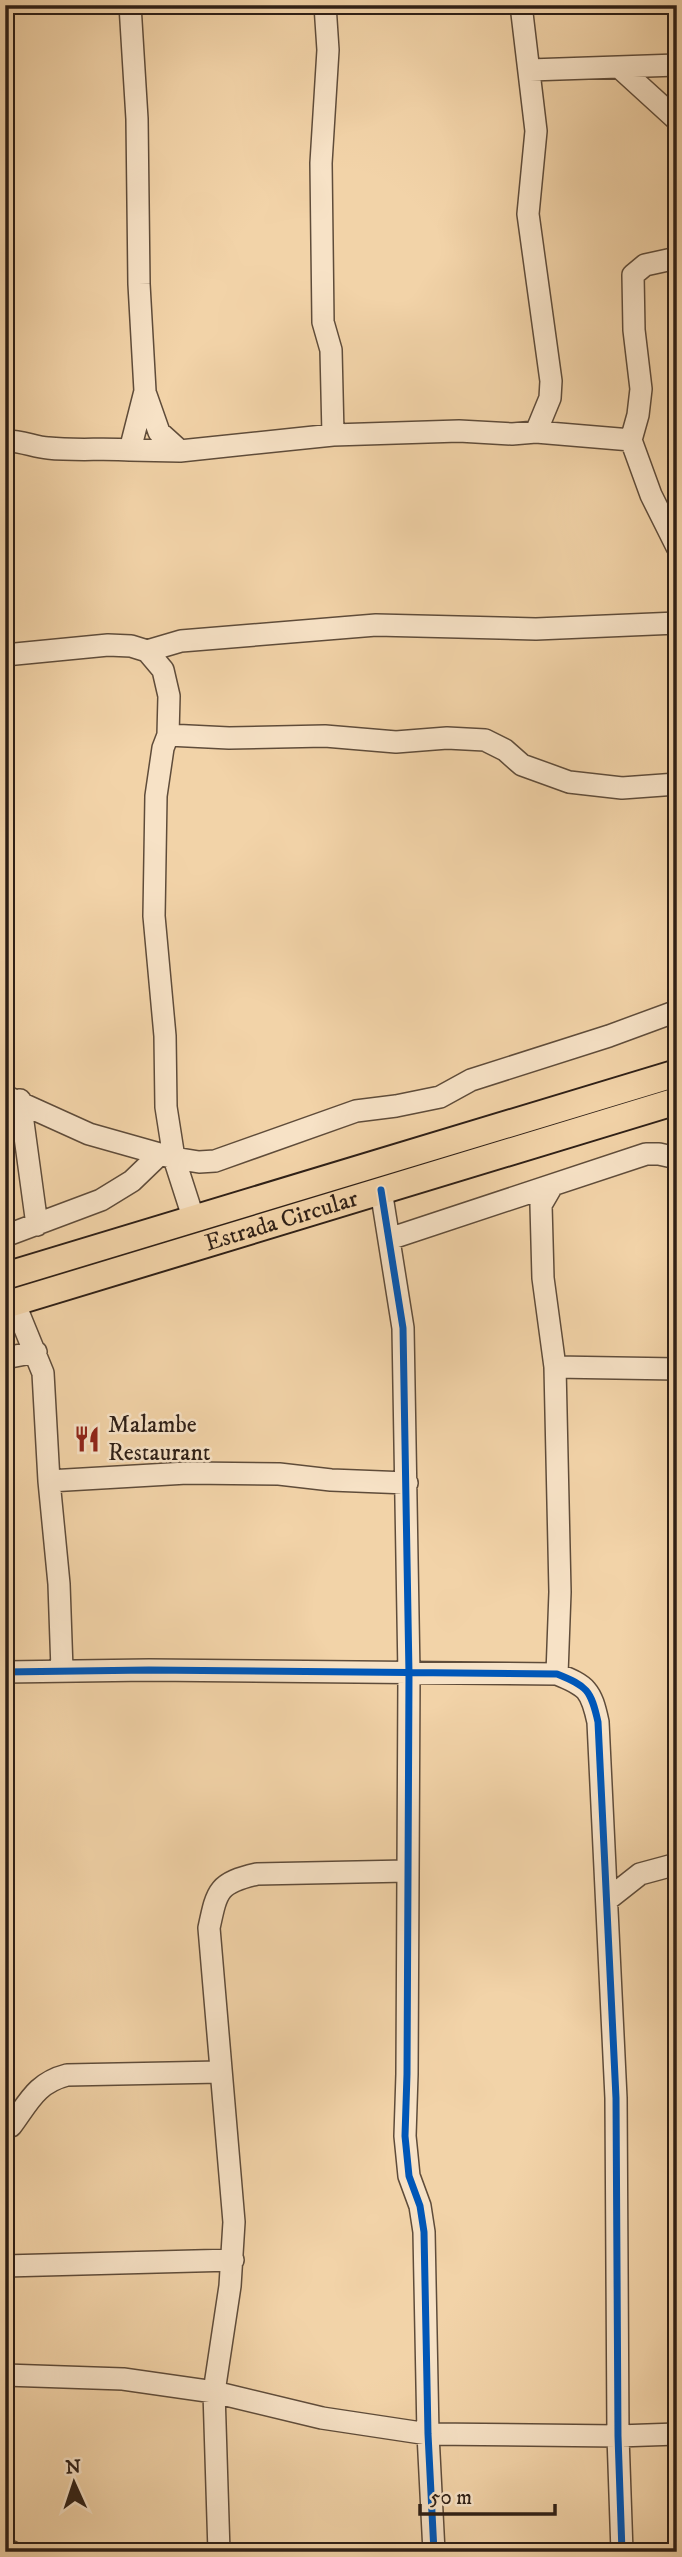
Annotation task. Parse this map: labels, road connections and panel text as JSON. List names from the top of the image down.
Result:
{
  "streets": {
    "main road": ["Estrada Circular"]
  },
  "places": {
    "restaurant": ["Malambe Restaurant"]
  },
  "scale_bar": "50 m",
  "north": "top"
}
